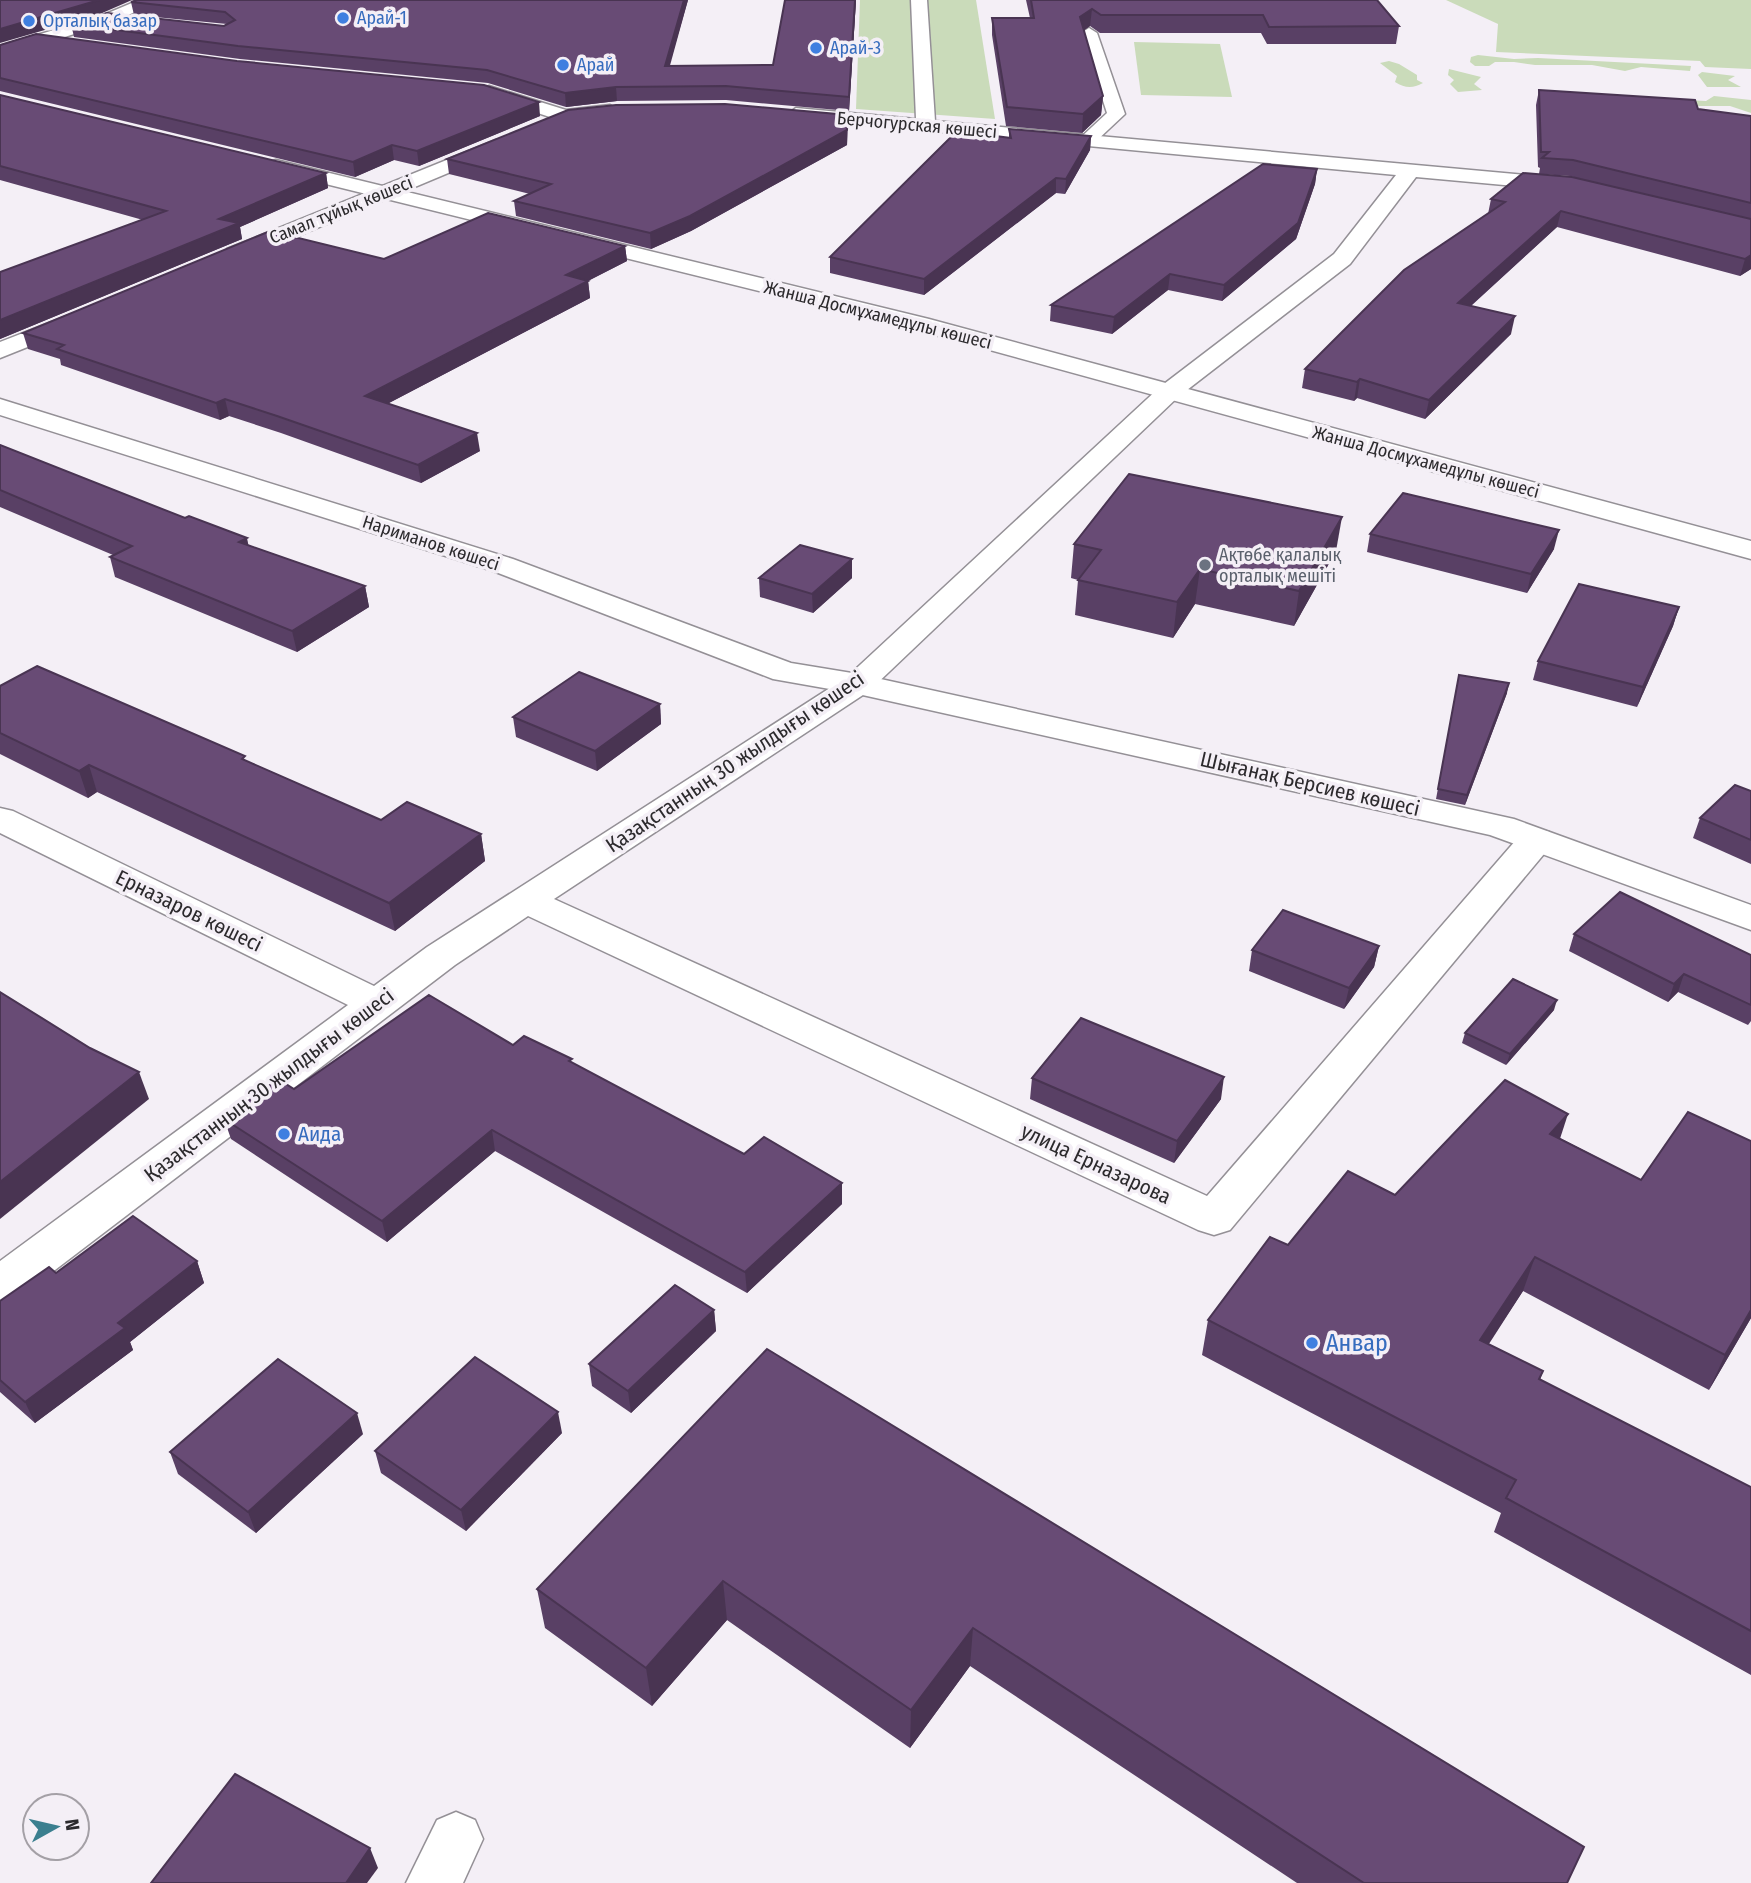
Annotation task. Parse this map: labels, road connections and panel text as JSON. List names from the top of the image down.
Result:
{
  "streets": {
    "street": [
      "Берчогурская көшесі",
      "Самал тұйық көшесі",
      "Жанша Досмұхамедұлы көшесі",
      "Нариманов көшесі",
      "Қазақстанның 30 жылдығы көшесі",
      "Шығанақ Берсиев көшесі",
      "Ерназаров көшесі",
      "улица Ерназарова"
    ]
  },
  "crossings": [
    ["Берчогурская көшесі", "Қазақстанның 30 жылдығы көшесі"],
    ["Самал тұйық көшесі", "Жанша Досмұхамедұлы көшесі"],
    ["Жанша Досмұхамедұлы көшесі", "Қазақстанның 30 жылдығы көшесі"],
    ["Нариманов көшесі", "Қазақстанның 30 жылдығы көшесі"],
    ["Нариманов көшесі", "Шығанақ Берсиев көшесі"],
    ["Қазақстанның 30 жылдығы көшесі", "Шығанақ Берсиев көшесі"],
    ["Қазақстанның 30 жылдығы көшесі", "Ерназаров көшесі"],
    ["Қазақстанның 30 жылдығы көшесі", "улица Ерназарова"],
    ["Шығанақ Берсиев көшесі", "улица Ерназарова"]
  ],
  "places": [
    "Арай-1",
    "Орталық базар",
    "Арай-3",
    "Арай",
    "Ақтөбе қалалық орталық мешіті",
    "Аида",
    "Анвар"
  ],
  "north": "right"
}
